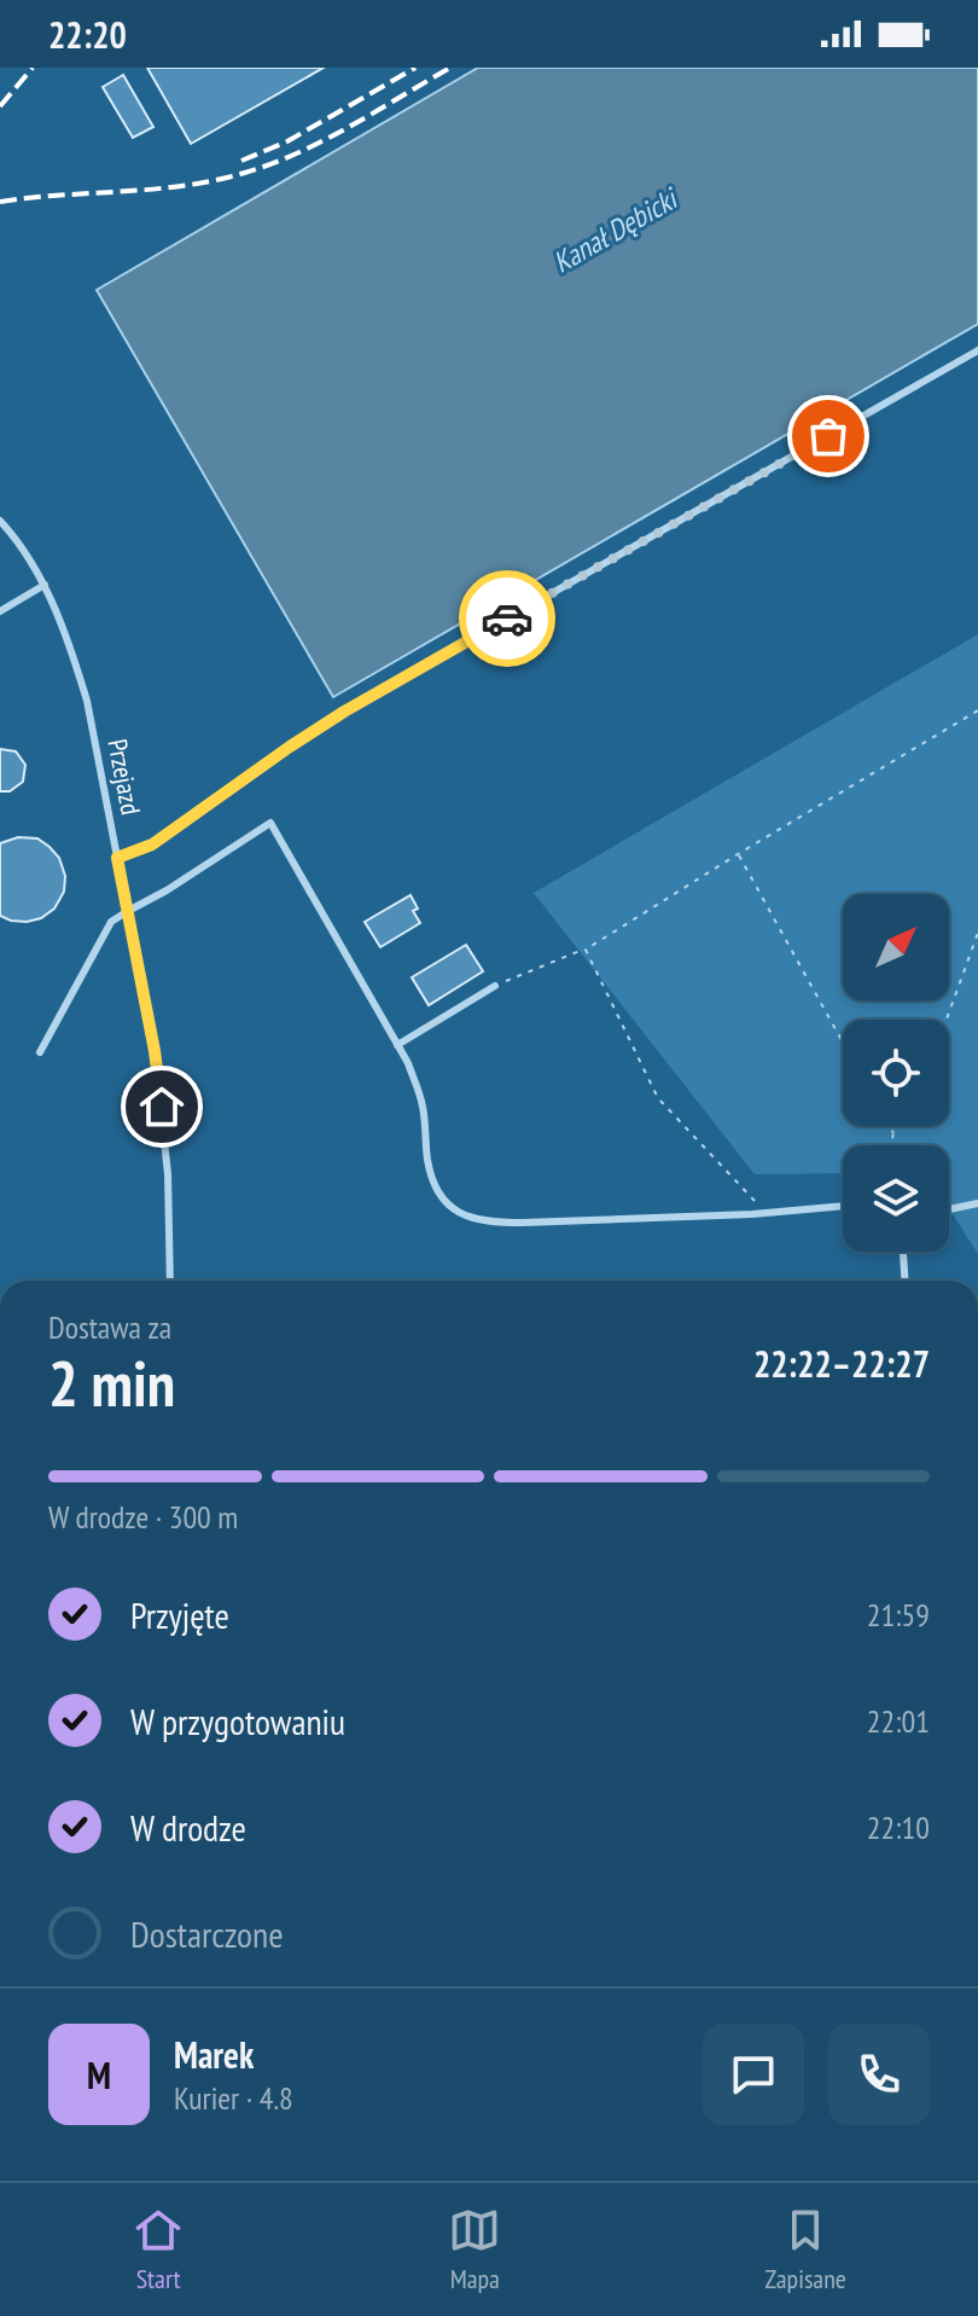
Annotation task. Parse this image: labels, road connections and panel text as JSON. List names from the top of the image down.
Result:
{
  "streets": {
    "lane": ["Przejazd"]
  },
  "water": ["Kanał Dębicki"],
  "north": "top right",
  "page": {
    "status": "22:20",
    "heading": ["2 min", "Dostawa za", "22:22–22:27"],
    "panel": ["Marek", "Kurier · 4.8"],
    "bar": "W drodze · 300 m",
    "list": [
      ["Przyjęte", "21:59"],
      ["W przygotowaniu", "22:01"],
      ["W drodze", "22:10"],
      "Dostarczone"
    ],
    "round": "M",
    "tabs": ["Start", "Mapa", "Zapisane"]
  }
}
